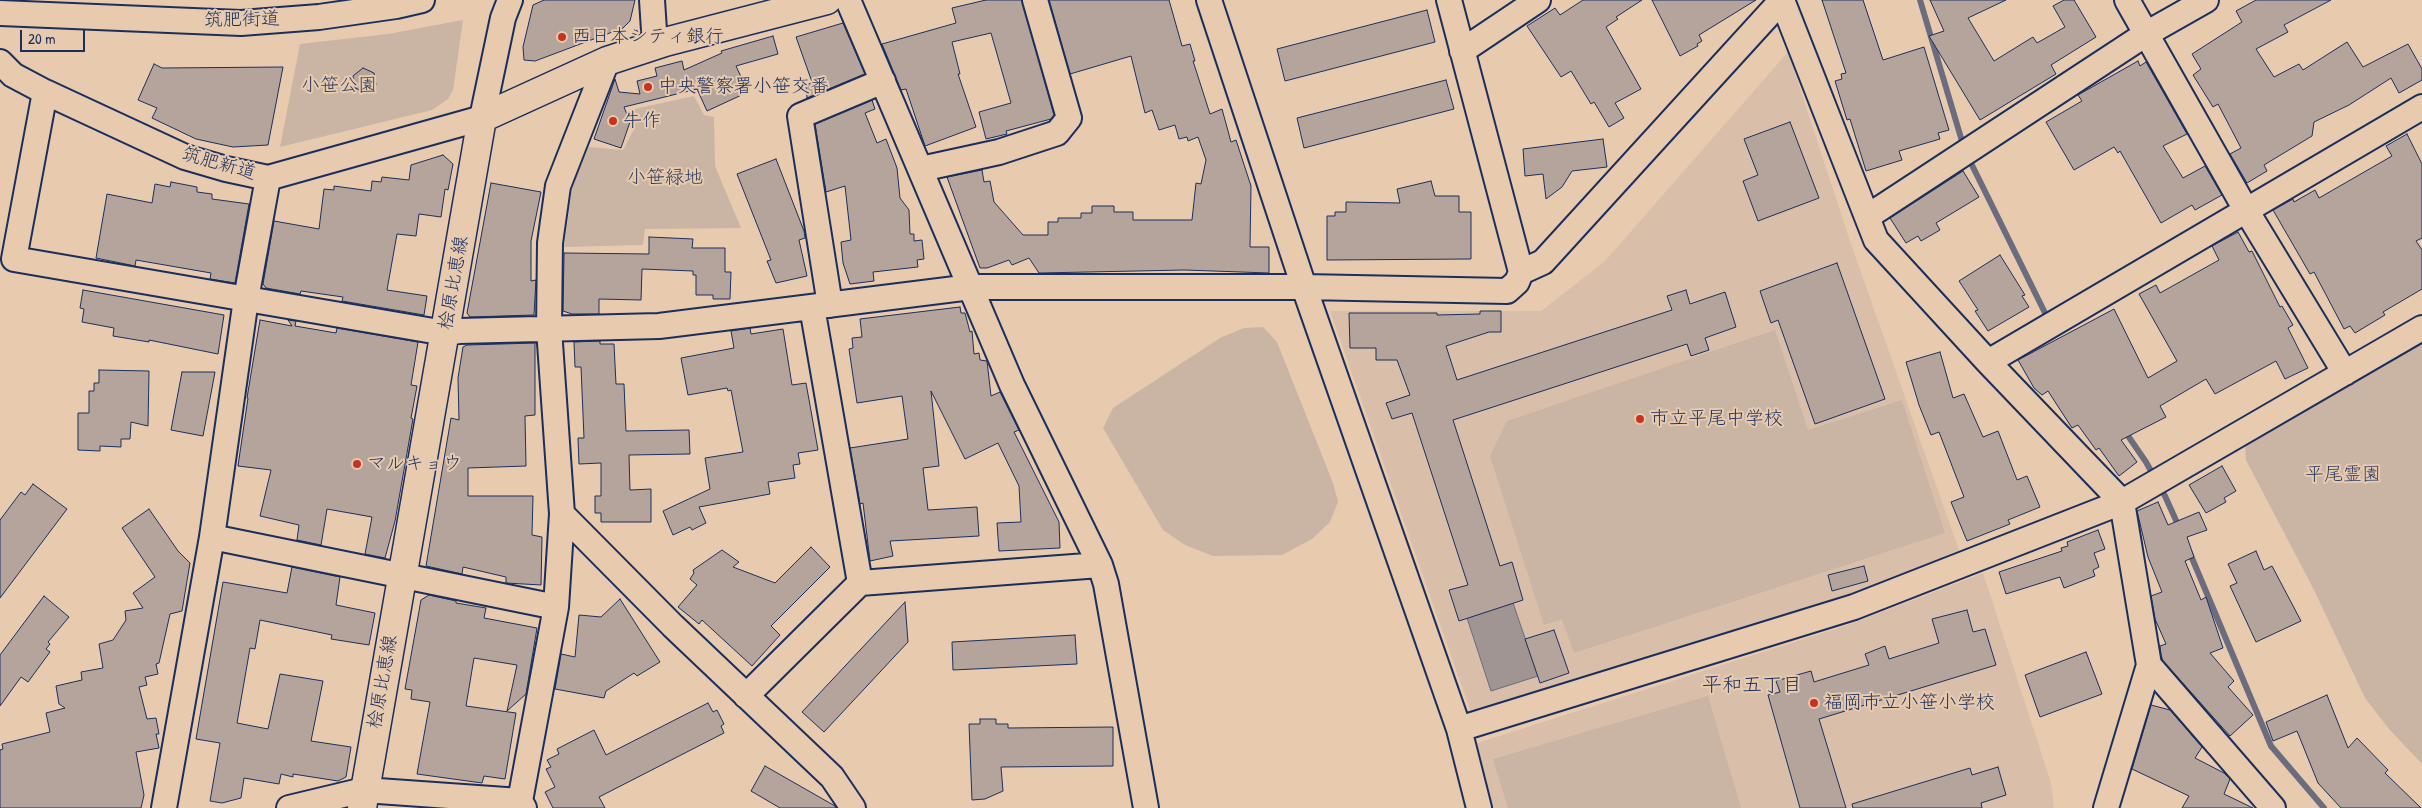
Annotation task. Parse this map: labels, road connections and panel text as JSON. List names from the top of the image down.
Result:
{
  "streets": {
    "main road": ["桧原比恵線"],
    "street": ["筑肥街道", "筑肥新道"]
  },
  "crossings": [
    ["筑肥新道", "桧原比恵線"]
  ],
  "districts": ["平和五丁目"],
  "parks": ["小笹公園", "小笹緑地", "平尾霊園"],
  "places": [
    "西日本シティ銀行",
    "中央警察署小笹交番",
    "牛作",
    "市立平尾中学校",
    "マルキョウ",
    "福岡市立小笹小学校"
  ],
  "scale_bar": "20 m"
}
